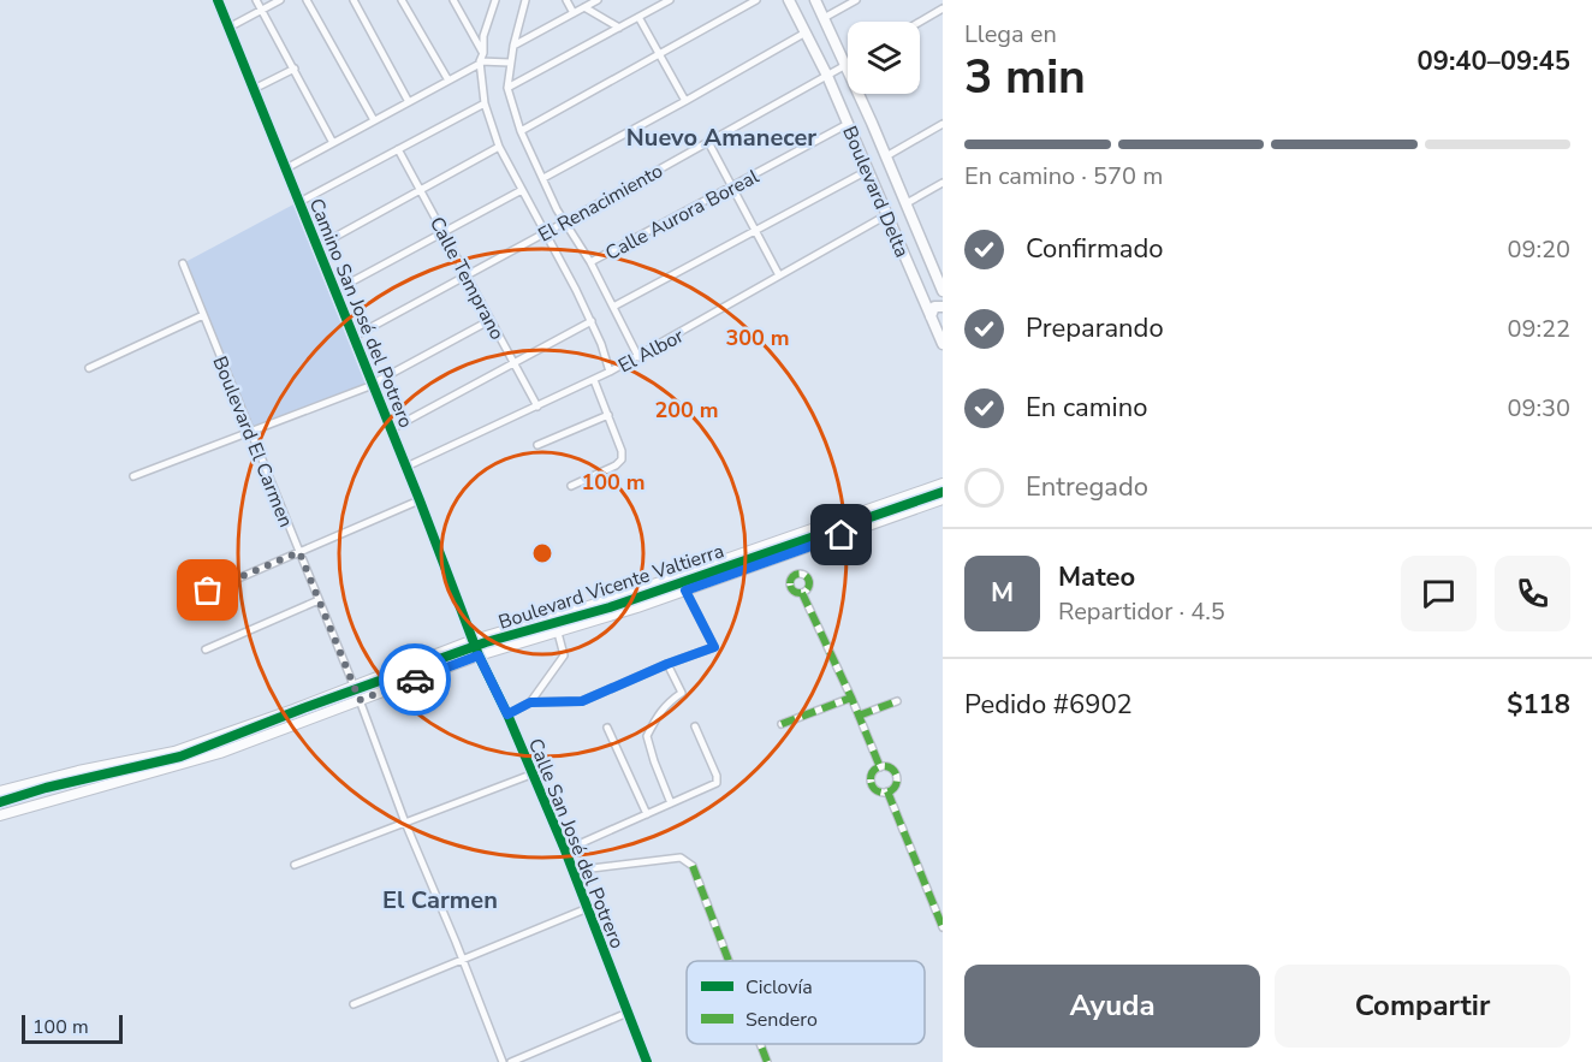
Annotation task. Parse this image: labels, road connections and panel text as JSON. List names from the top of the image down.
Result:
{
  "streets": {
    "main road": ["Boulevard Delta", "Boulevard Vicente Valtierra"],
    "street": [
      "El Renacimiento",
      "Calle Aurora Boreal",
      "Calle Temprano",
      "Camino San José del Potrero",
      "El Albor",
      "Boulevard El Carmen",
      "Calle San José del Potrero"
    ]
  },
  "crossings": [
    ["Boulevard Delta", "El Renacimiento"],
    ["Boulevard Delta", "Calle Aurora Boreal"],
    ["Boulevard Delta", "El Albor"],
    ["El Renacimiento", "Calle Temprano"],
    ["El Renacimiento", "Camino San José del Potrero"],
    ["Calle Temprano", "El Albor"],
    ["Camino San José del Potrero", "El Albor"],
    ["Camino San José del Potrero", "Boulevard Vicente Valtierra"],
    ["Camino San José del Potrero", "Calle San José del Potrero"],
    ["Boulevard El Carmen", "Boulevard Vicente Valtierra"],
    ["Boulevard Vicente Valtierra", "Calle San José del Potrero"]
  ],
  "districts": ["Nuevo Amanecer", "El Carmen"],
  "legend": ["Ciclovía", "Sendero"],
  "scale_bar": "100 m",
  "page": {
    "heading": ["3 min", "Llega en", "09:40–09:45"],
    "panel": [
      "Mateo",
      "Repartidor · 4.5",
      "Pedido #6902",
      "$118"
    ],
    "bar": "En camino · 570 m",
    "list": [
      ["Confirmado", "09:20"],
      ["Preparando", "09:22"],
      ["En camino", "09:30"],
      "Entregado"
    ],
    "round": "M",
    "buttons": ["Ayuda", "Compartir"],
    "scale": "100 m"
  },
  "rings": ["300 m", "200 m", "100 m"]
}
